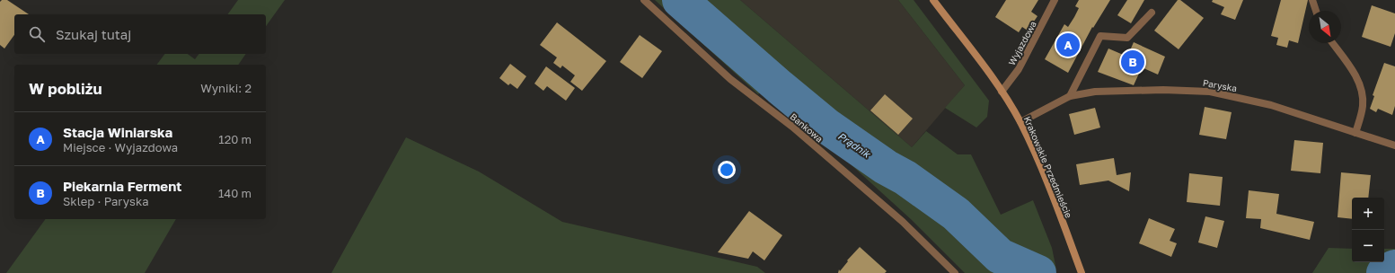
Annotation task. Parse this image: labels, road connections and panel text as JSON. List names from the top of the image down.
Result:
{
  "streets": {
    "main road": ["Krakowskie Przedmieście"],
    "street": ["Wyjazdowa", "Paryska", "Bankowa"]
  },
  "crossings": [
    ["Wyjazdowa", "Krakowskie Przedmieście"],
    ["Paryska", "Krakowskie Przedmieście"]
  ],
  "water": ["Prądnik"],
  "north": "bottom right",
  "page": {
    "search": "Szukaj tutaj",
    "pins": ["A", "B"],
    "heading": ["W pobliżu", "Wyniki: 2"],
    "list": [
      {
        "mark": "A",
        "name": "Stacja Winiarska",
        "note": "Miejsce · Wyjazdowa",
        "value": "120 m"
      },
      {
        "mark": "B",
        "name": "Piekarnia Ferment",
        "note": "Sklep · Paryska",
        "value": "140 m"
      }
    ],
    "map_buttons": ["+", "−"]
  }
}
